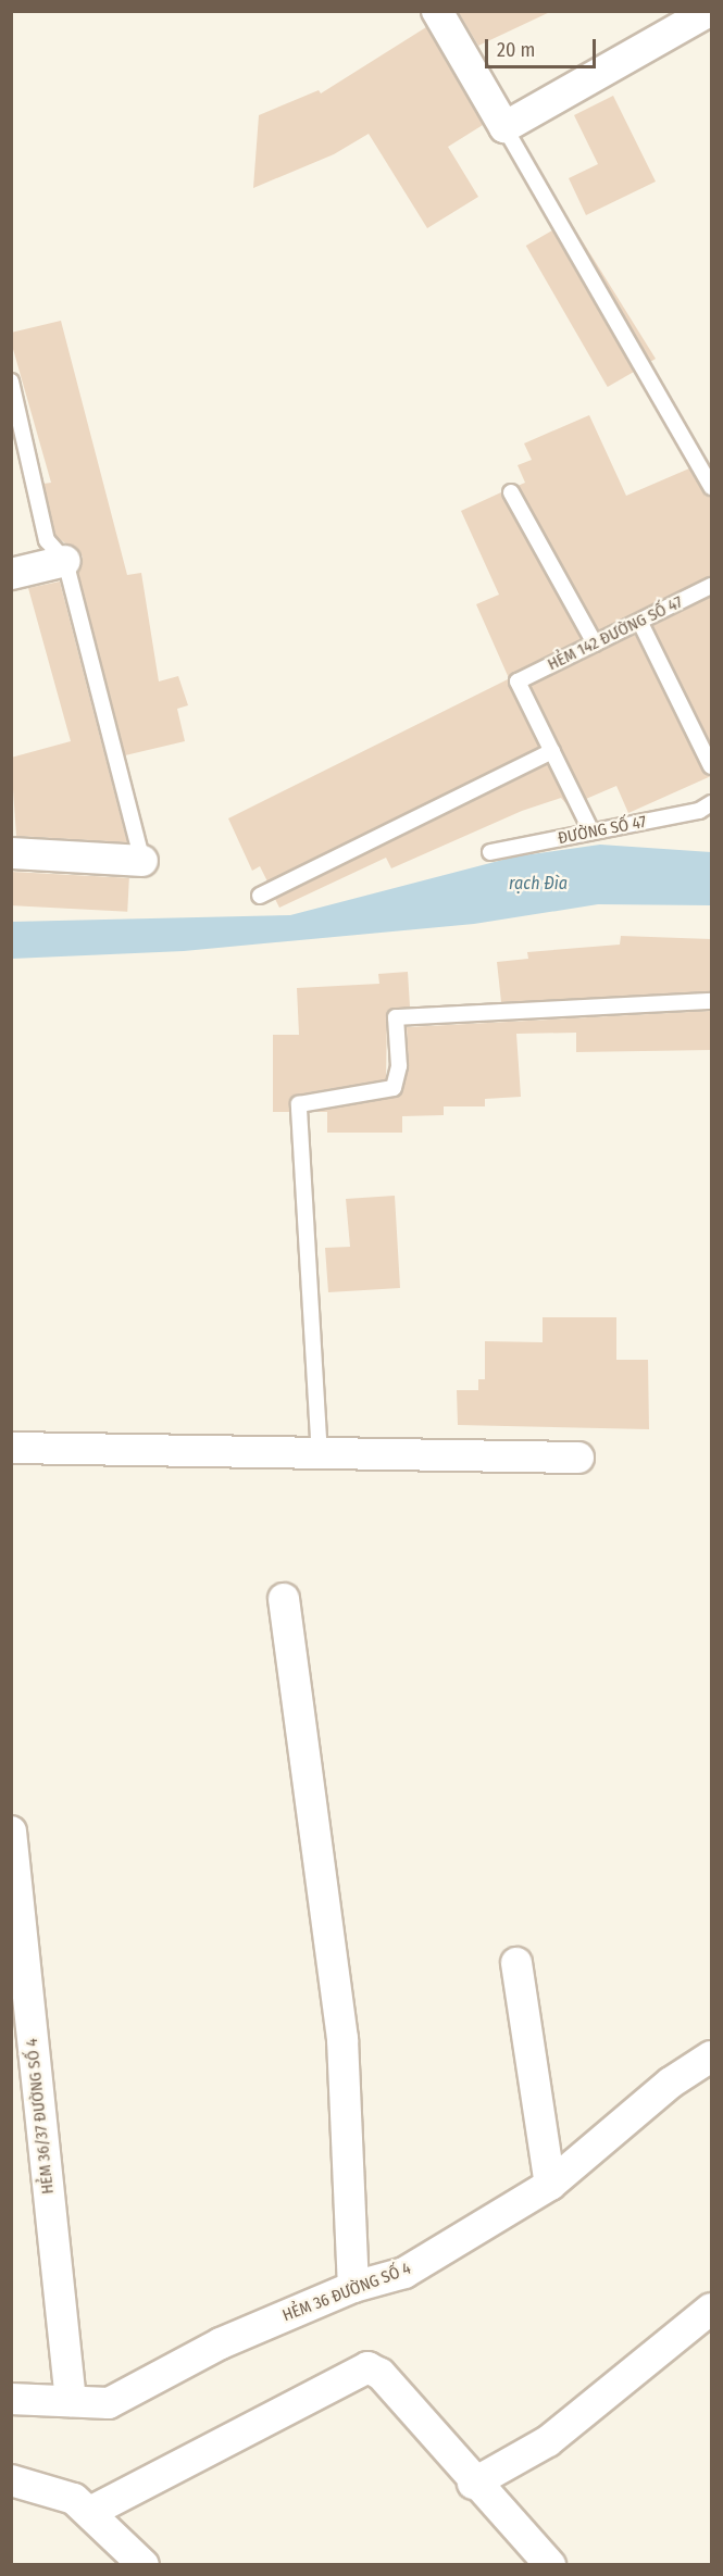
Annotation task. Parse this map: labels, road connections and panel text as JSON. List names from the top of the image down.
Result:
{
  "streets": {
    "street": ["HẺM 36/37 ĐƯỜNG SỐ 4", "HẺM 36 ĐƯỜNG SỐ 4"],
    "lane": ["HẺM 142 ĐƯỜNG SỐ 47", "ĐƯỜNG SỐ 47"]
  },
  "crossings": [
    ["HẺM 36/37 ĐƯỜNG SỐ 4", "HẺM 36 ĐƯỜNG SỐ 4"]
  ],
  "water": ["rạch Đìa"],
  "scale_bar": "20 m"
}
